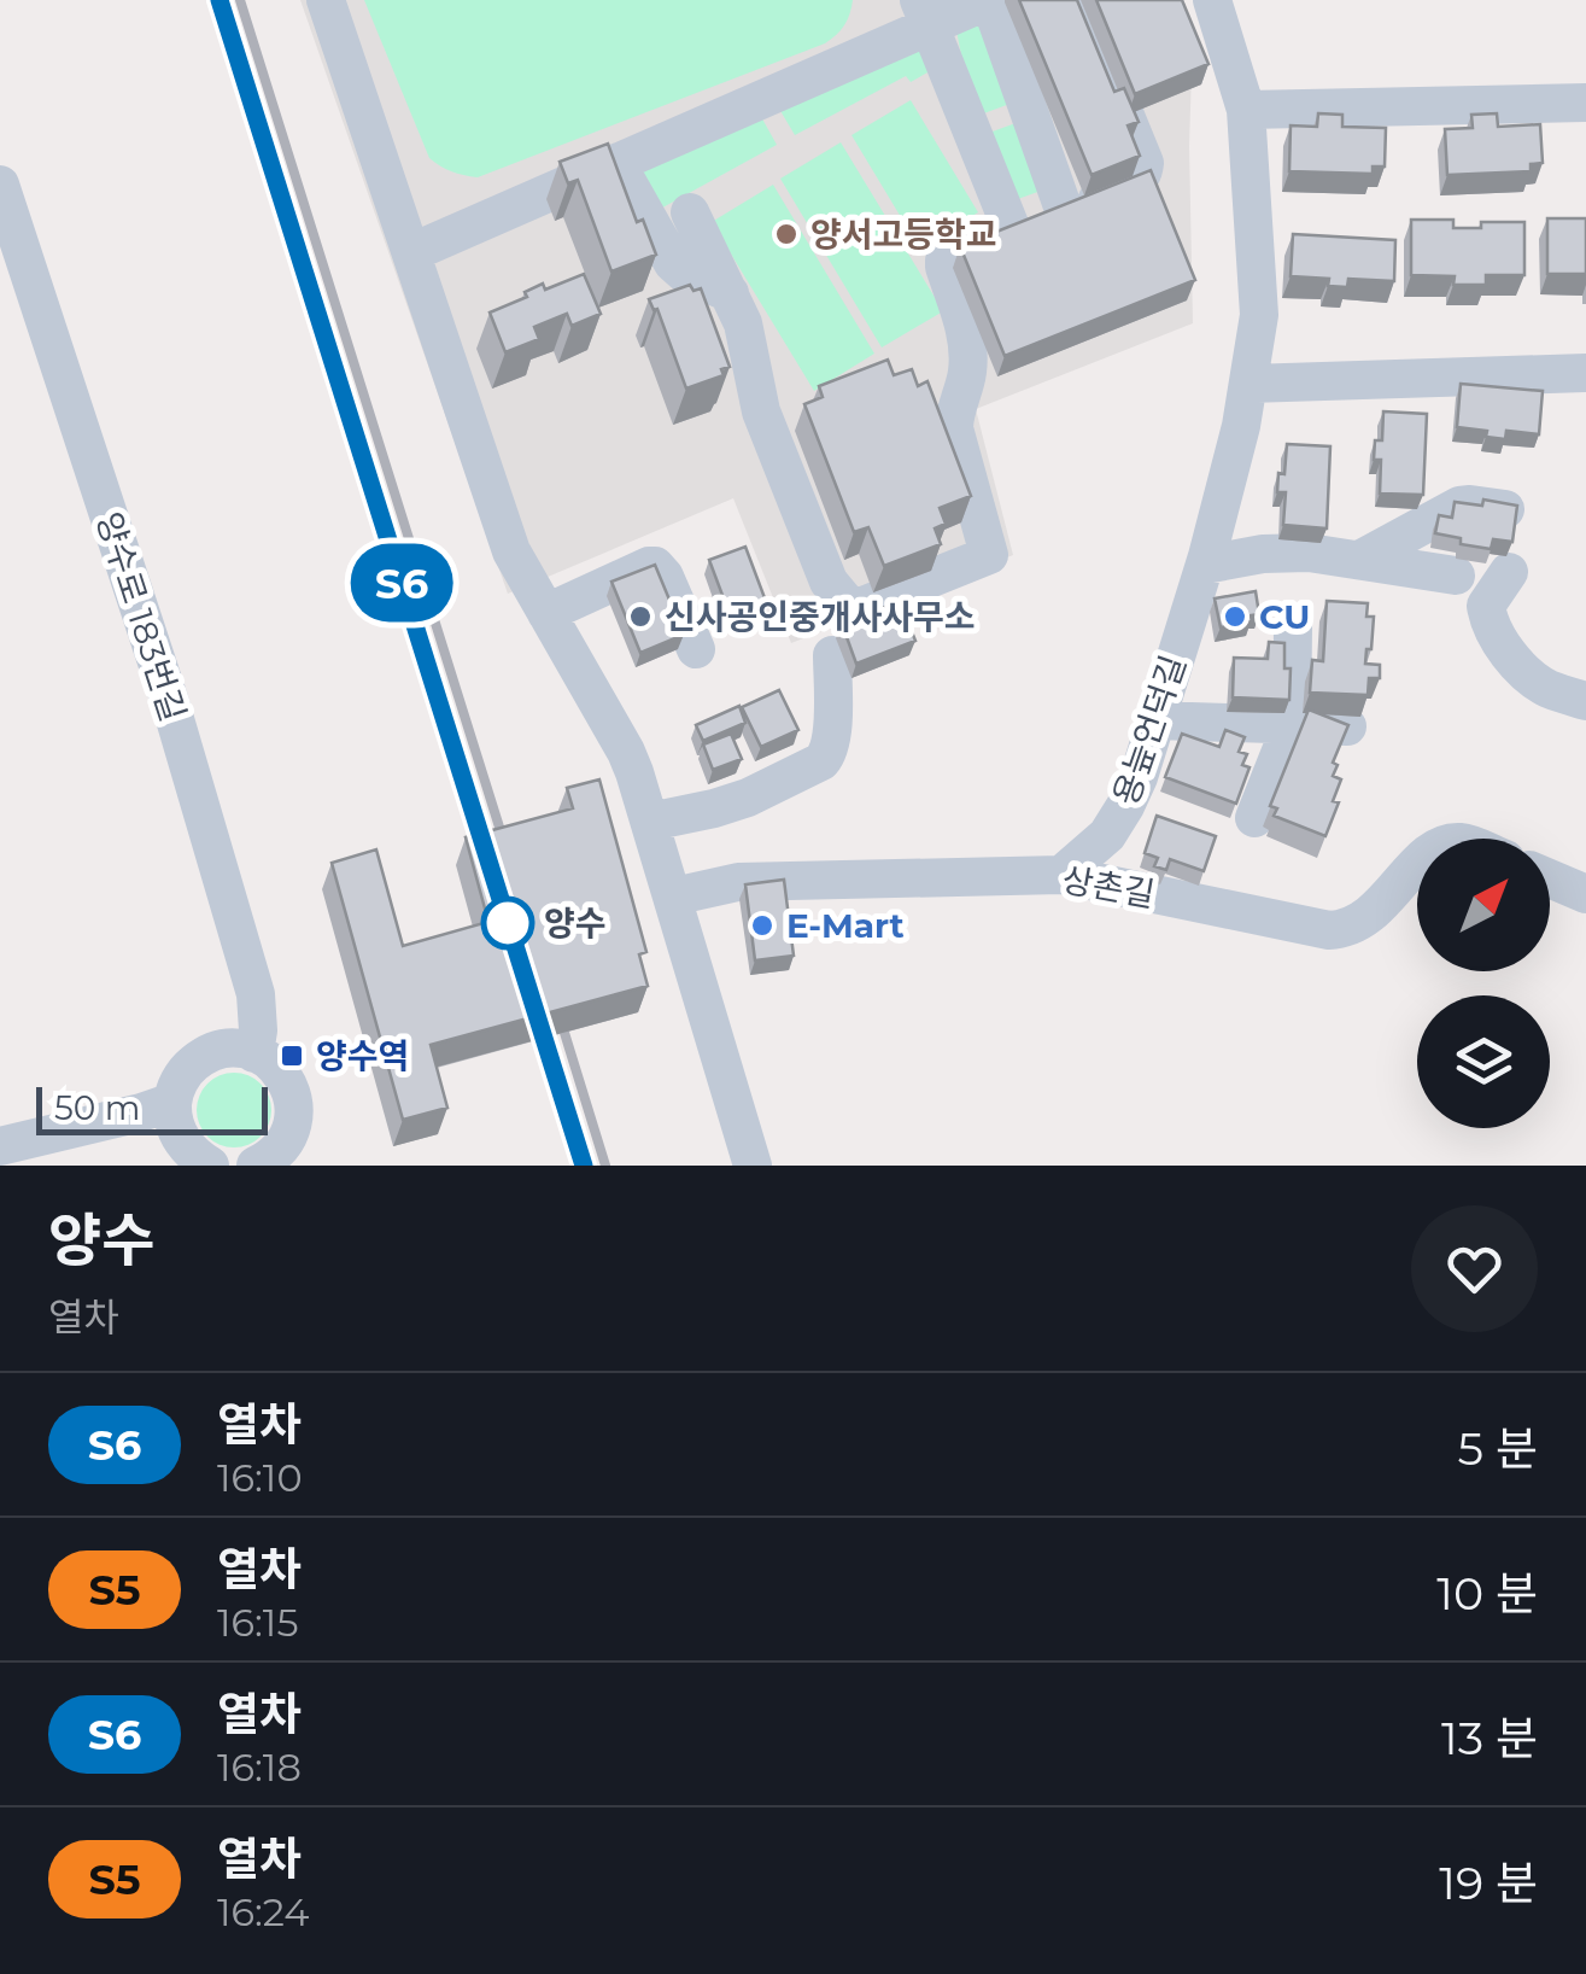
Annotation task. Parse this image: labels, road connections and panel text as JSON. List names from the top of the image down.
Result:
{
  "streets": {
    "street": ["양수로 183번길", "용늪언덕길", "상촌길"]
  },
  "crossings": [
    ["용늪언덕길", "상촌길"]
  ],
  "places": {
    "other": [
      "양서고등학교",
      "신사공인중개사사무소",
      "CU",
      "양수",
      "E-Mart"
    ],
    "transit": ["양수역"]
  },
  "scale_bar": "50 m",
  "north": "top right",
  "page": {
    "on_map": "S6",
    "scale": "50 m",
    "heading": ["양수", "열차"],
    "list": [
      {
        "mark": "S6",
        "name": "열차",
        "note": "16:10",
        "value": "5 분"
      },
      {
        "mark": "S5",
        "name": "열차",
        "note": "16:15",
        "value": "10 분"
      },
      {
        "mark": "S6",
        "name": "열차",
        "note": "16:18",
        "value": "13 분"
      },
      {
        "mark": "S5",
        "name": "열차",
        "note": "16:24",
        "value": "19 분"
      }
    ]
  }
}
